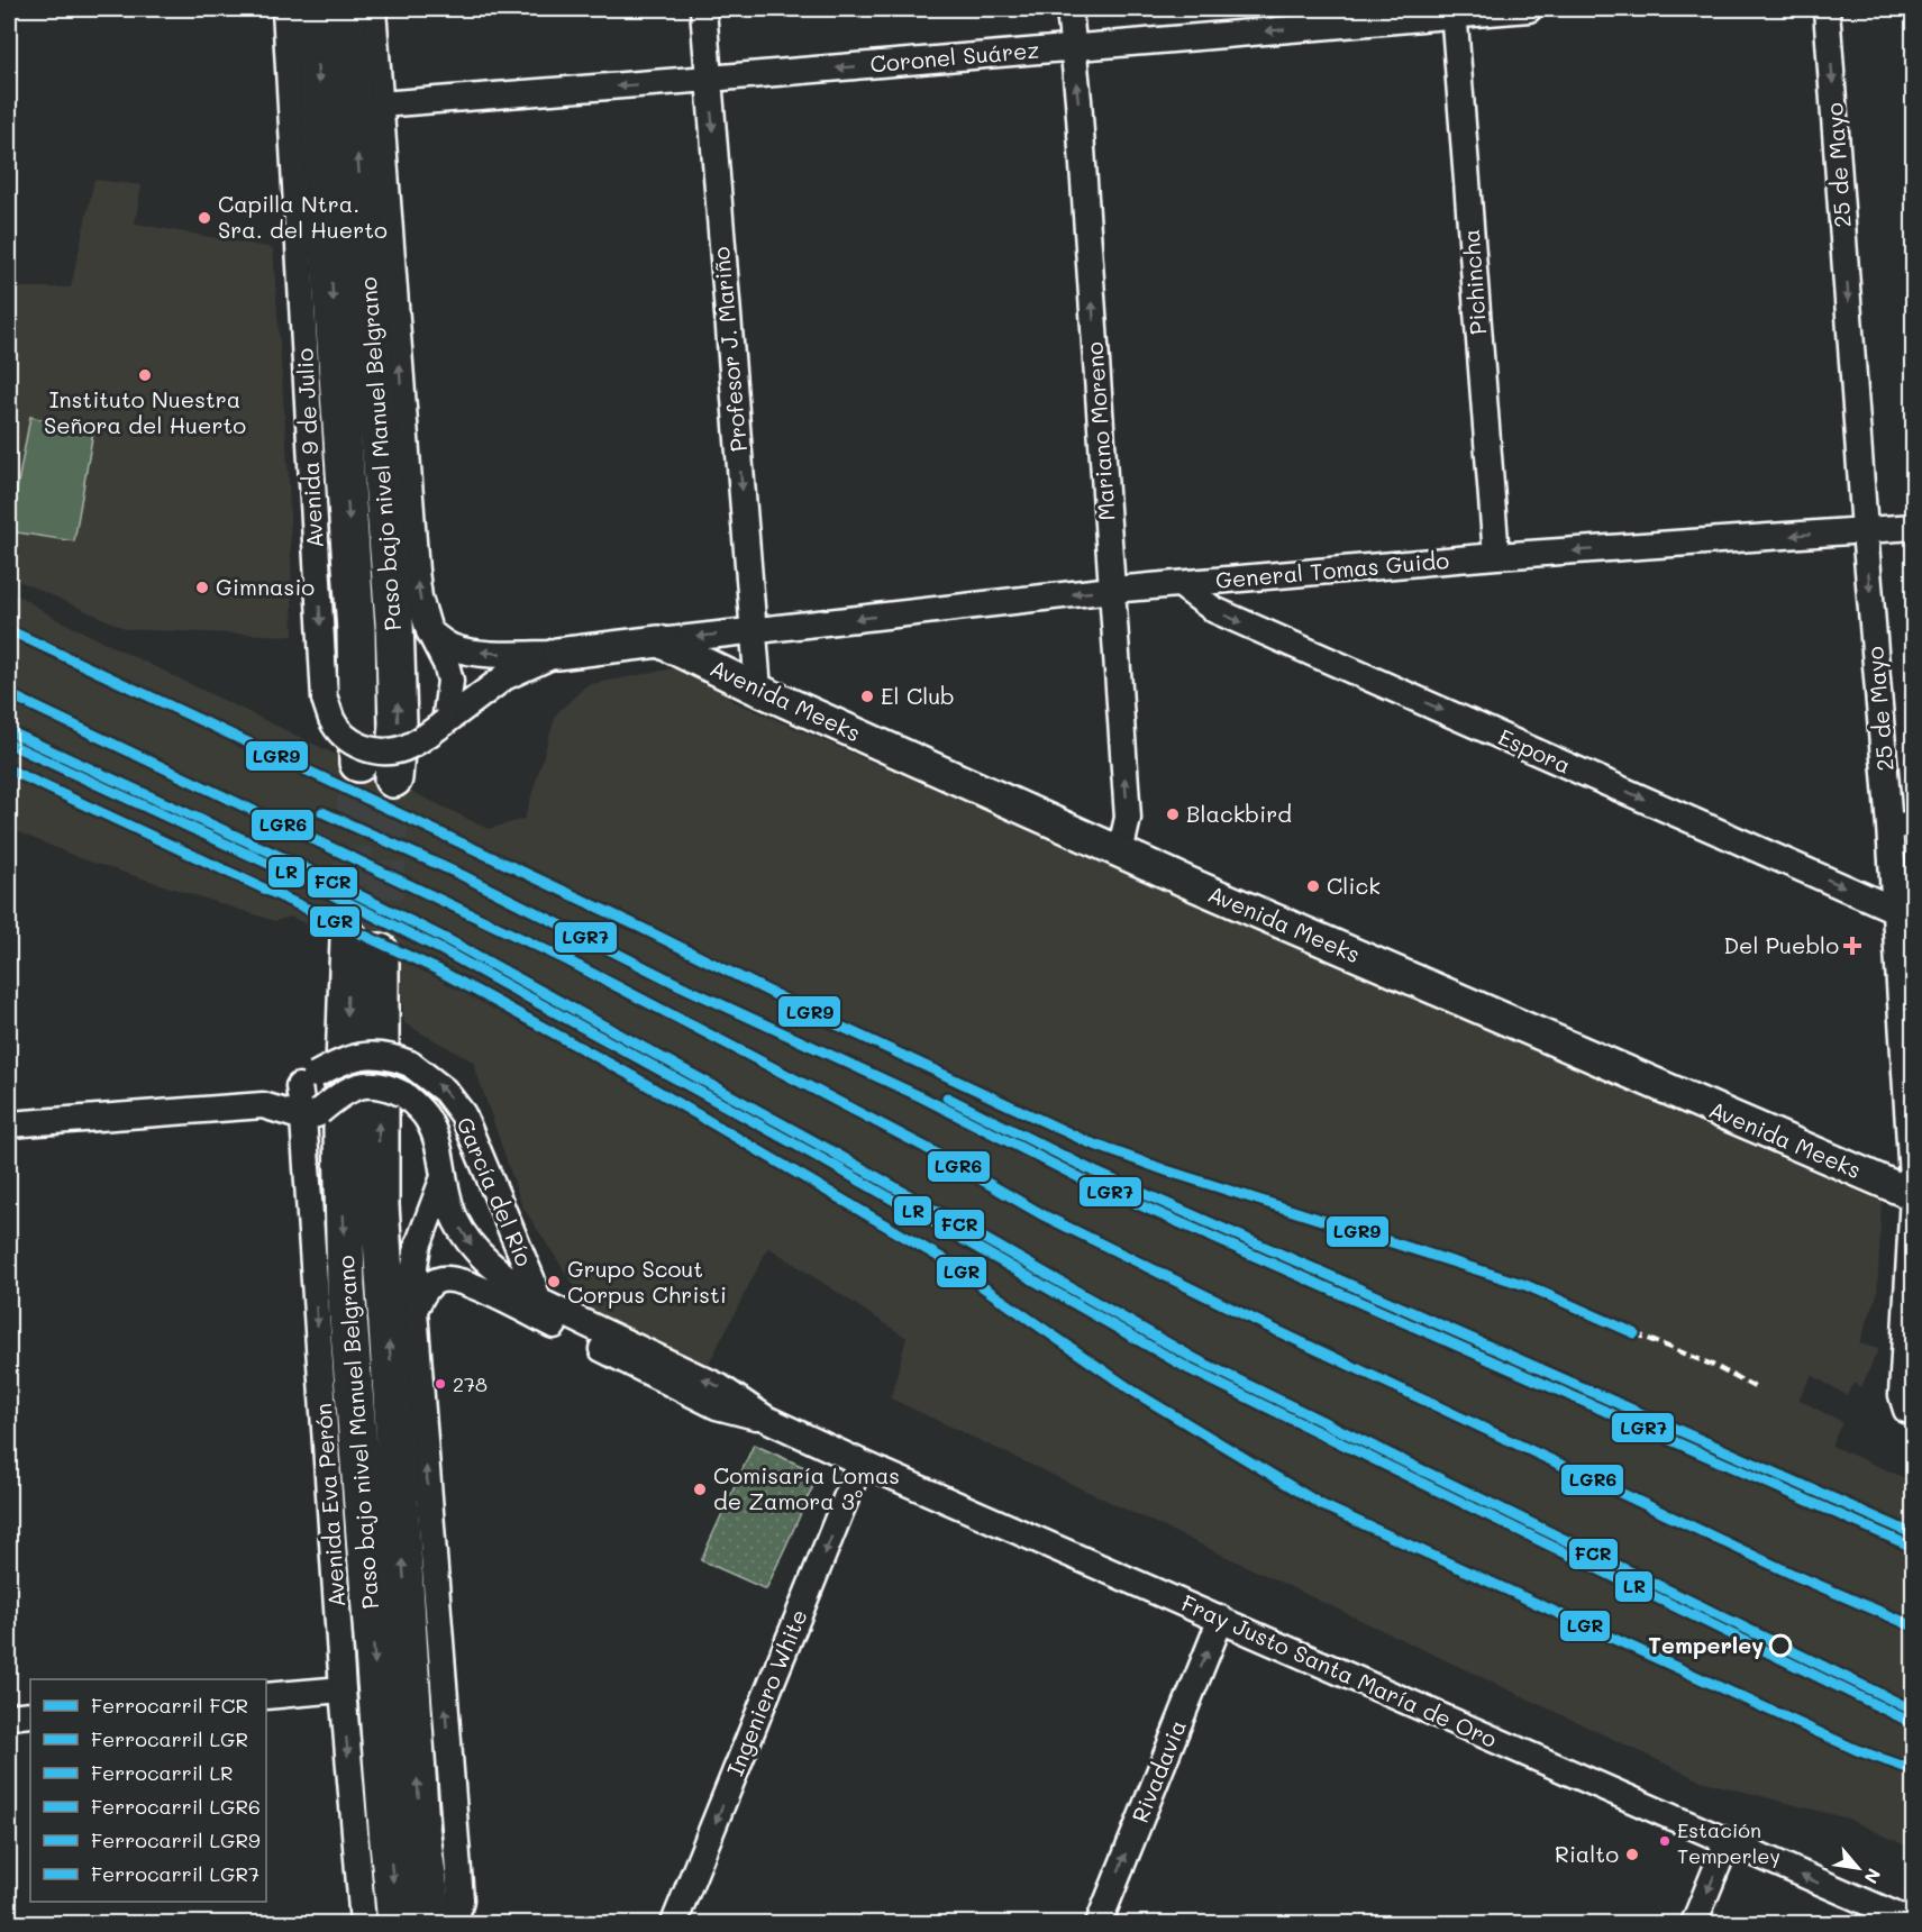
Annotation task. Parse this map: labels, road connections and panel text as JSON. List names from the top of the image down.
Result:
{
  "streets": {
    "main road": ["Paso bajo nivel Manuel Belgrano"],
    "street": [
      "Coronel Suárez",
      "25 de Mayo",
      "Pichincha",
      "Profesor J. Mariño",
      "Mariano Moreno",
      "Avenida 9 de Julio",
      "General Tomas Guido",
      "Avenida Meeks",
      "Espora",
      "García del Río",
      "Avenida Eva Perón",
      "Fray Justo Santa María de Oro",
      "Ingeniero White",
      "Rivadavia"
    ]
  },
  "crossings": [
    ["Coronel Suárez", "Pichincha"],
    ["Coronel Suárez", "Profesor J. Mariño"],
    ["Coronel Suárez", "Mariano Moreno"],
    ["25 de Mayo", "General Tomas Guido"],
    ["25 de Mayo", "Avenida Meeks"],
    ["25 de Mayo", "Espora"],
    ["Pichincha", "General Tomas Guido"],
    ["Profesor J. Mariño", "General Tomas Guido"],
    ["Profesor J. Mariño", "Avenida Meeks"],
    ["Mariano Moreno", "General Tomas Guido"],
    ["Mariano Moreno", "Avenida Meeks"],
    ["General Tomas Guido", "Avenida Meeks"],
    ["General Tomas Guido", "Espora"],
    ["García del Río", "Avenida Eva Perón"],
    ["García del Río", "Fray Justo Santa María de Oro"],
    ["Fray Justo Santa María de Oro", "Ingeniero White"],
    ["Fray Justo Santa María de Oro", "Rivadavia"]
  ],
  "one_way": [
    "Coronel Suárez",
    "25 de Mayo",
    "Profesor J. Mariño",
    "Mariano Moreno",
    "General Tomas Guido",
    "Espora",
    "Ingeniero White",
    "Rivadavia"
  ],
  "places": {
    "other": [
      "Capilla Ntra. Sra. del Huerto",
      "Instituto Nuestra Señora del Huerto",
      "Gimnasio",
      "El Club",
      "Blackbird",
      "Click",
      "Grupo Scout Corpus Christi",
      "278",
      "Comisaría Lomas de Zamora 3°",
      "Temperley",
      "Estación Temperley",
      "Rialto"
    ],
    "health": ["Del Pueblo"]
  },
  "lines": [
    "rail line LGR9",
    "rail line LGR6",
    "rail line FCR",
    "rail line LR",
    "rail line LGR",
    "rail line LGR7"
  ],
  "legend": [
    "Ferrocarril FCR",
    "Ferrocarril LGR",
    "Ferrocarril LR",
    "Ferrocarril LGR6",
    "Ferrocarril LGR9",
    "Ferrocarril LGR7"
  ],
  "north": "bottom right"
}
